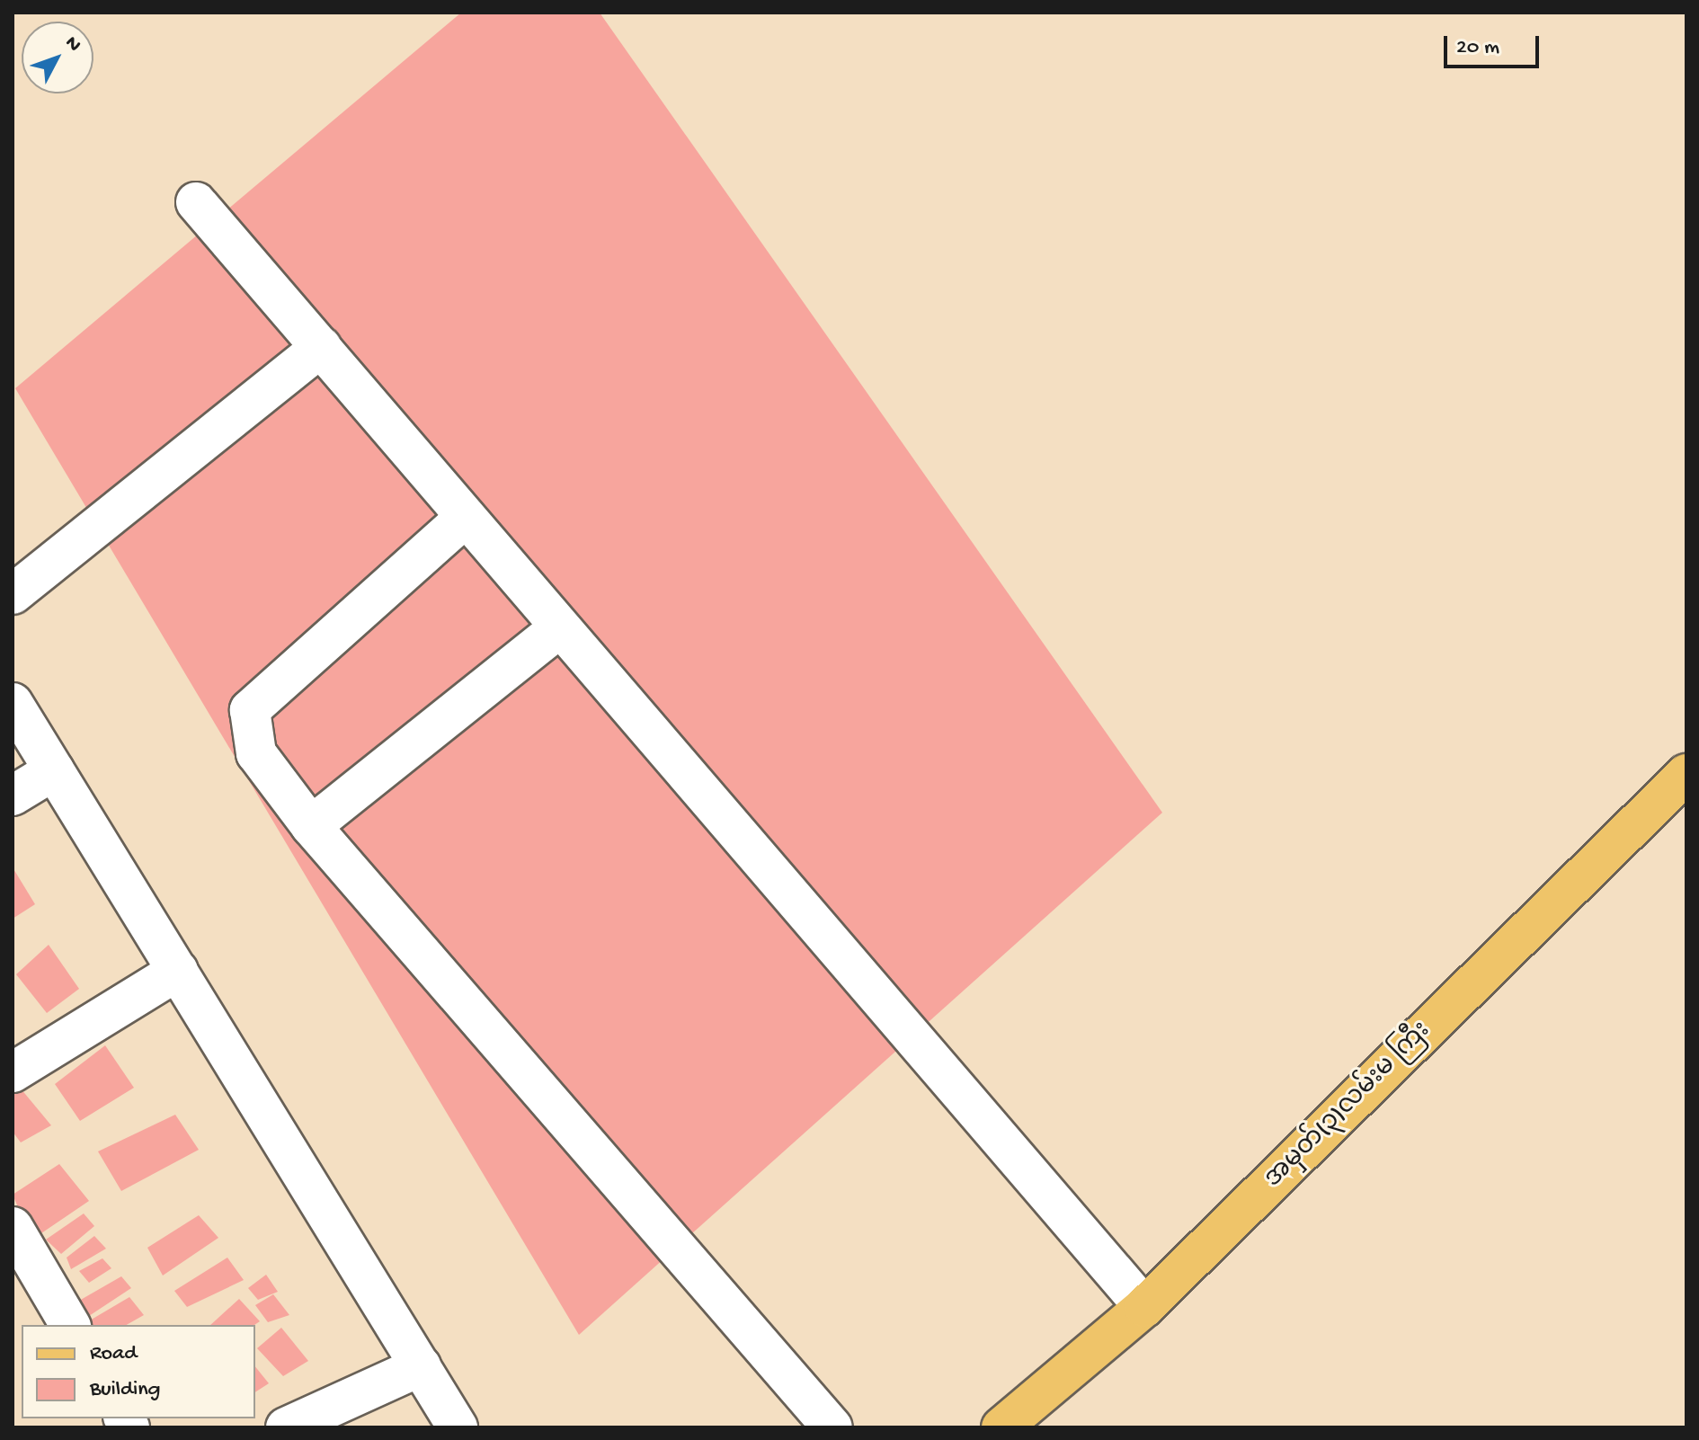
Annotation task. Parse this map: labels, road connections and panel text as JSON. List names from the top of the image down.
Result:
{
  "streets": {
    "main road": ["အမှတ်(၃)လမ်းမ ကြီး"]
  },
  "legend": ["Road", "Building"],
  "scale_bar": "20 m",
  "north": "top right"
}
